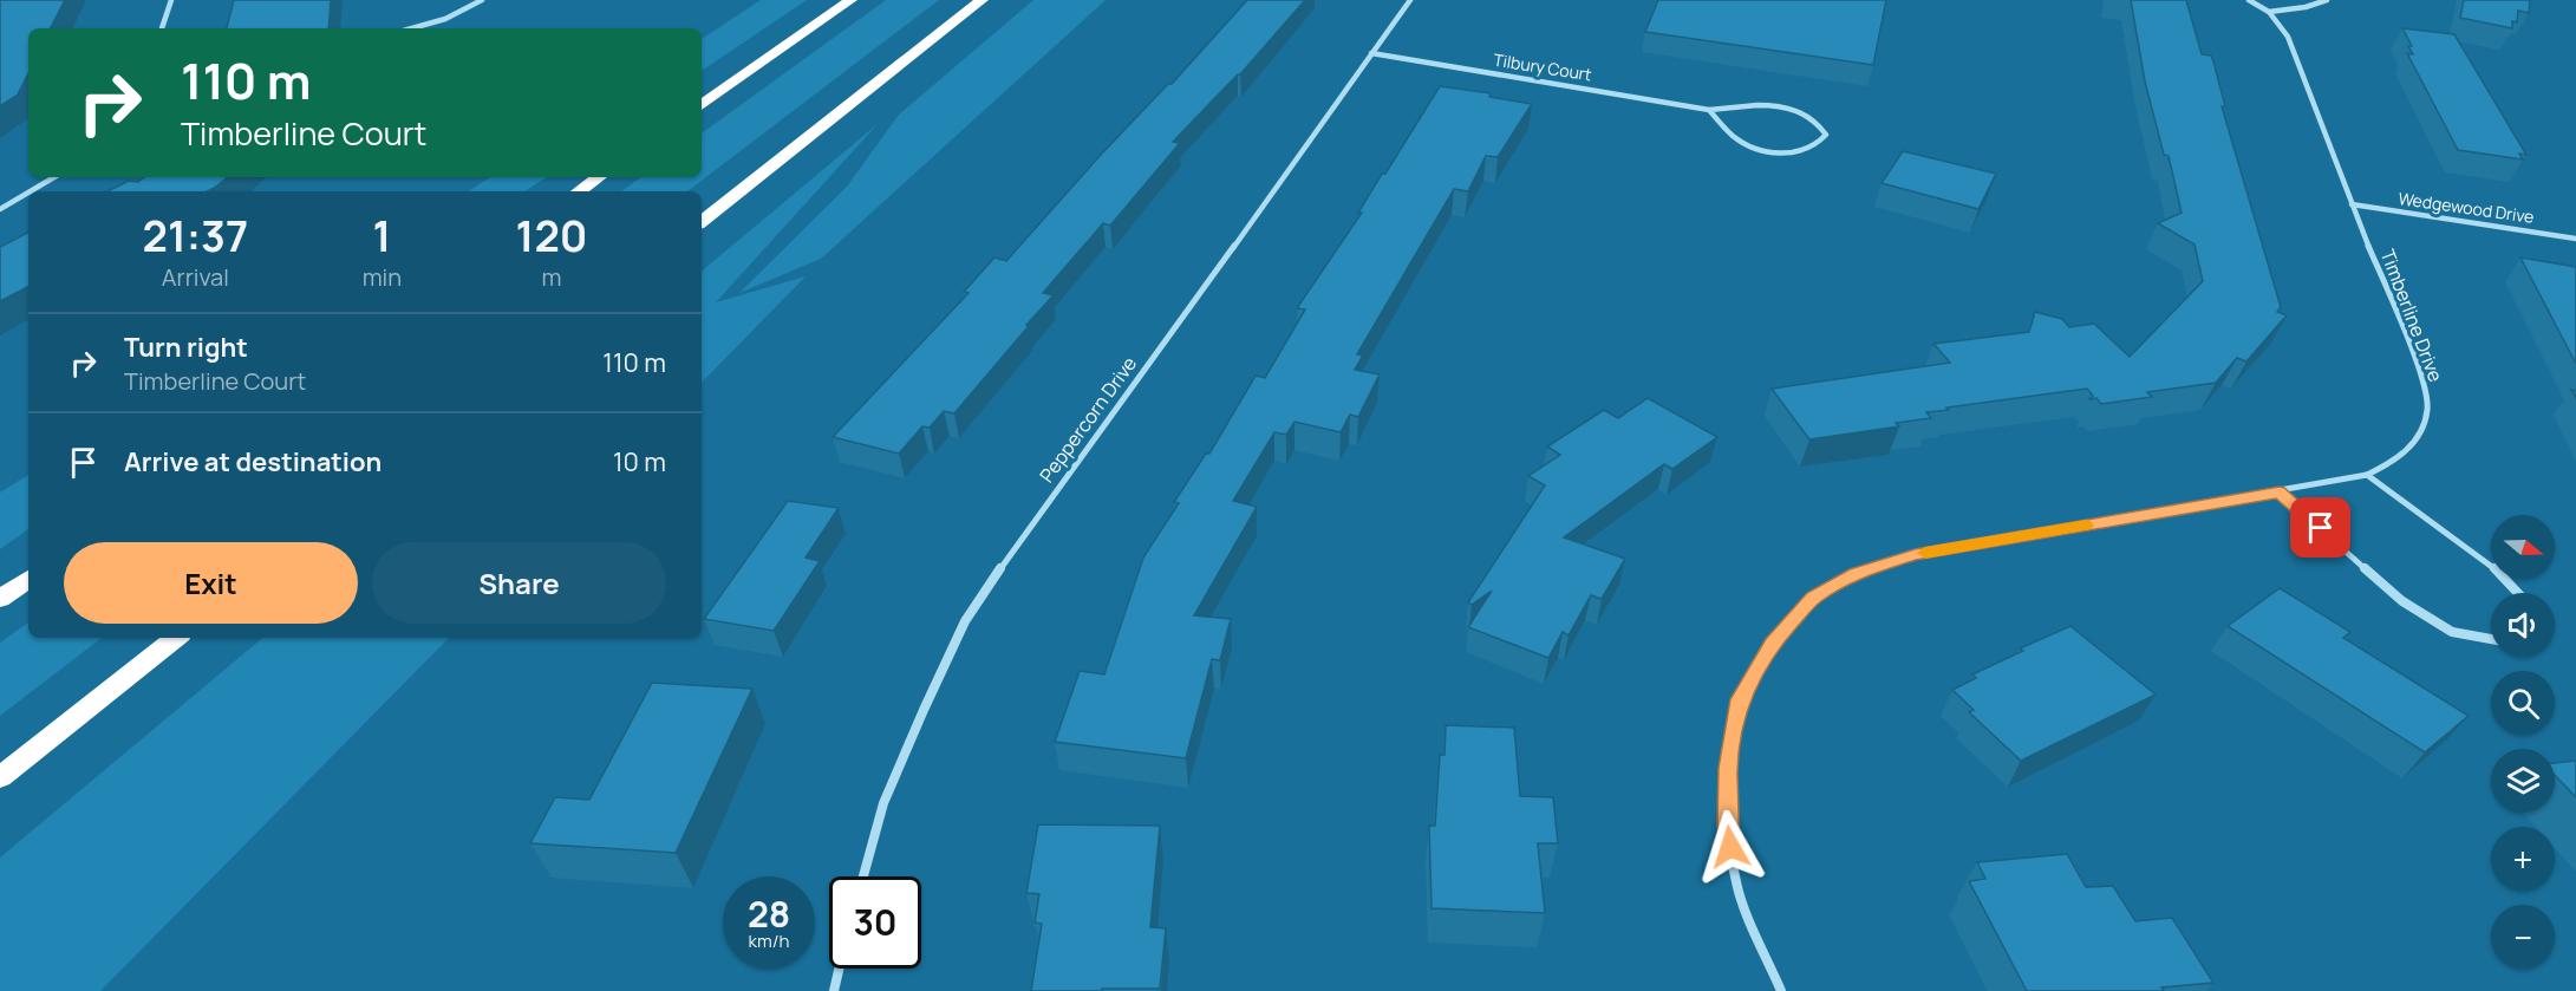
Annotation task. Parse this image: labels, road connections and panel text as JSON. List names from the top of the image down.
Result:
{
  "streets": {
    "street": [
      "Tilbury Court",
      "Wedgewood Drive",
      "Timberline Drive",
      "Peppercorn Drive"
    ]
  },
  "crossings": [
    ["Tilbury Court", "Peppercorn Drive"],
    ["Wedgewood Drive", "Timberline Drive"]
  ],
  "north": "right",
  "page": {
    "turn": ["110 m", "Timberline Court"],
    "eta": [
      "21:37",
      "Arrival",
      "1",
      "min",
      "120",
      "m"
    ],
    "list": [
      {
        "name": "Turn right",
        "note": "Timberline Court",
        "value": "110 m"
      },
      {
        "name": "Arrive at destination",
        "value": "10 m"
      }
    ],
    "map_buttons": ["+", "−"],
    "buttons": ["Exit", "Share"],
    "speed": "28 km/h",
    "limit": "30"
  }
}
